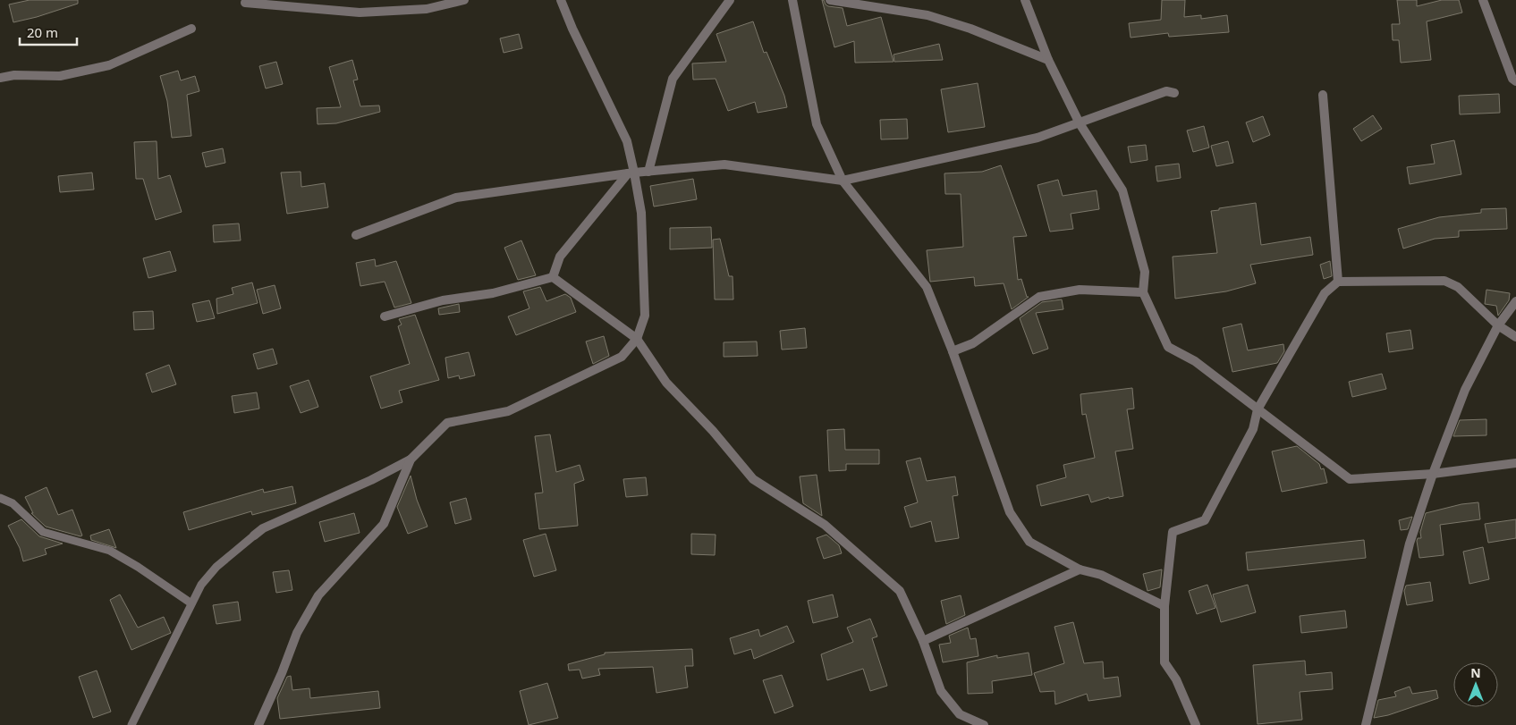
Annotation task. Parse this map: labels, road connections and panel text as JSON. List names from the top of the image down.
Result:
{
  "scale_bar": "20 m",
  "north": "top"
}
